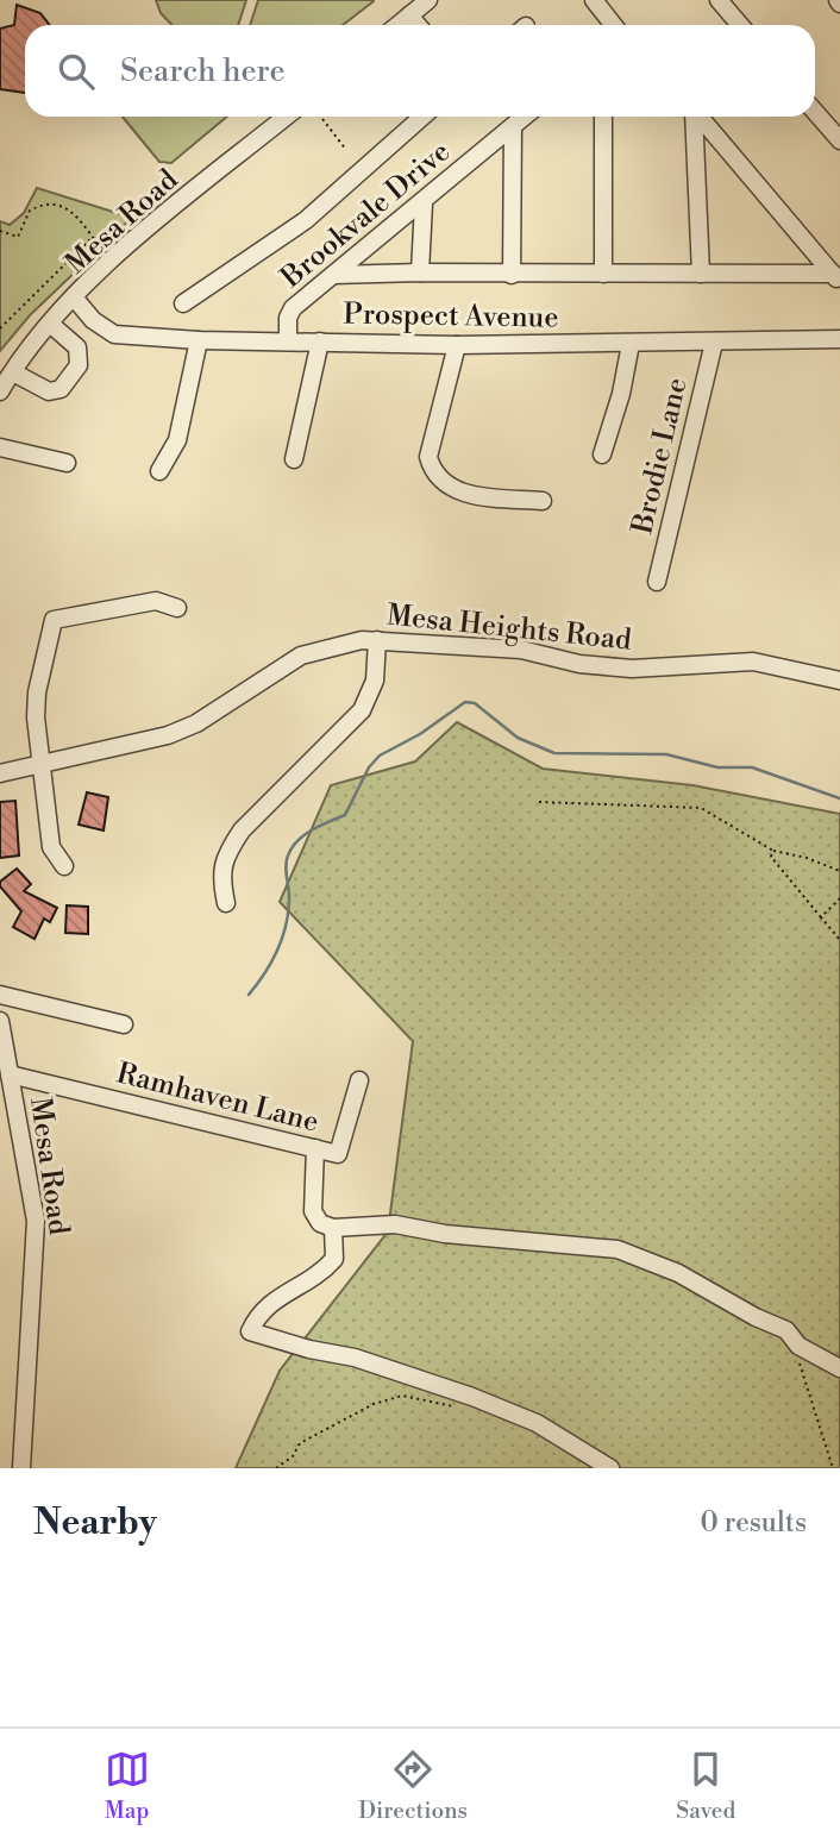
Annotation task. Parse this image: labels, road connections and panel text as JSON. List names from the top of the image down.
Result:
{
  "streets": {
    "street": [
      "Brookvale Drive",
      "Mesa Road",
      "Prospect Avenue",
      "Brodie Lane",
      "Mesa Heights Road",
      "Ramhaven Lane"
    ]
  },
  "crossings": [
    ["Brookvale Drive", "Prospect Avenue"],
    ["Mesa Road", "Prospect Avenue"],
    ["Mesa Road", "Ramhaven Lane"],
    ["Prospect Avenue", "Brodie Lane"]
  ],
  "page": {
    "search": "Search here",
    "heading": ["Nearby", "0 results"],
    "nav": ["Map", "Directions", "Saved"]
  }
}
